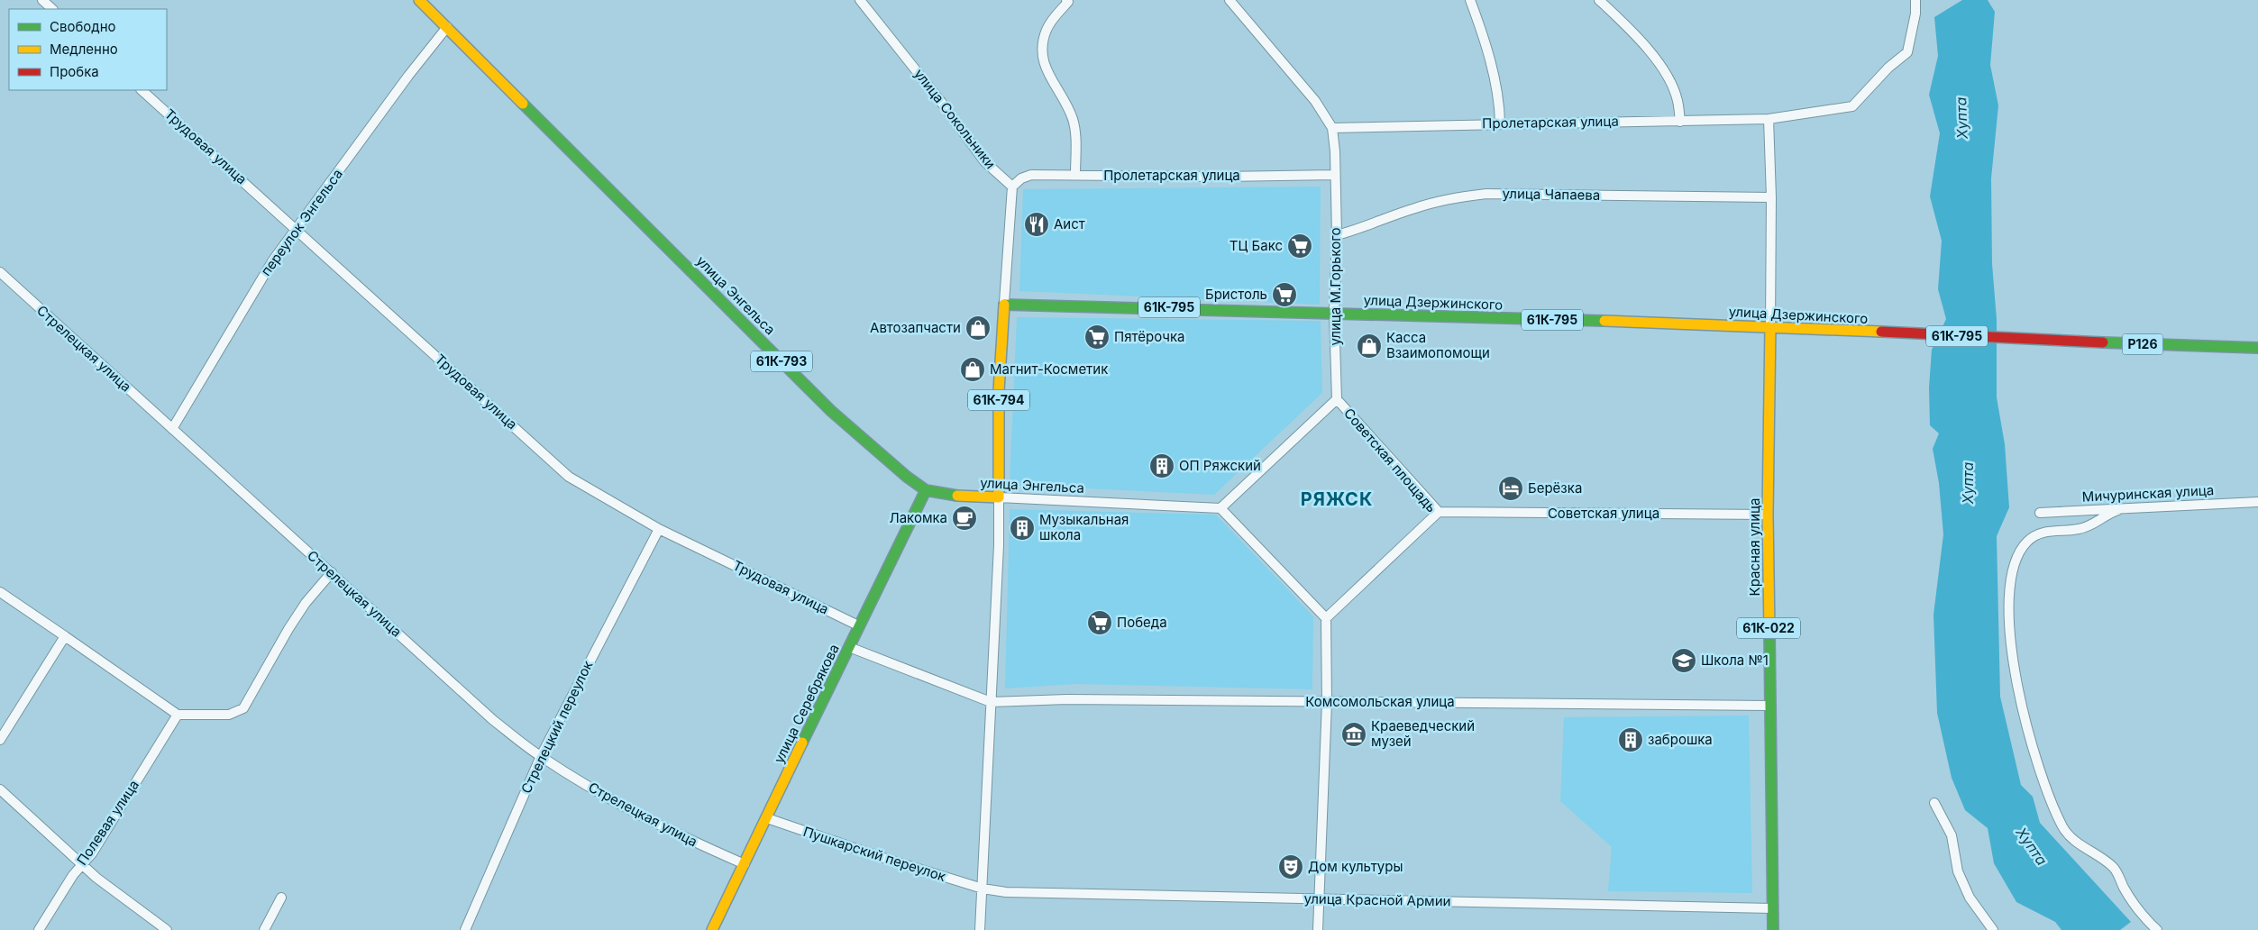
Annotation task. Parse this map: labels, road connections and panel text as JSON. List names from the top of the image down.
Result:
{
  "streets": {
    "main road": [
      "улица Энгельса",
      "улица Дзержинского",
      "61К-795",
      "Р126",
      "61К-793",
      "61К-794",
      "Красная улица",
      "61К-022",
      "улица Серебрякова"
    ],
    "street": [
      "улица Сокольники",
      "Пролетарская улица",
      "Трудовая улица",
      "улица Чапаева",
      "переулок Энгельса",
      "улица М.Горького",
      "Стрелецкая улица",
      "Советская площадь",
      "Мичуринская улица",
      "Советская улица",
      "Комсомольская улица",
      "Стрелецкий переулок",
      "Полевая улица",
      "Пушкарский переулок",
      "улица Красной Армии"
    ]
  },
  "crossings": [
    ["улица Сокольники", "Пролетарская улица"],
    ["Пролетарская улица", "улица М.Горького"],
    ["Трудовая улица", "переулок Энгельса"],
    ["Трудовая улица", "улица Серебрякова"],
    ["Трудовая улица", "Стрелецкий переулок"],
    ["улица Чапаева", "улица М.Горького"],
    ["переулок Энгельса", "улица Энгельса"],
    ["переулок Энгельса", "Стрелецкая улица"],
    ["улица М.Горького", "улица Дзержинского"],
    ["улица М.Горького", "Советская площадь"],
    ["улица Энгельса", "61К-794"],
    ["улица Энгельса", "Советская площадь"],
    ["улица Энгельса", "улица Серебрякова"],
    ["улица Дзержинского", "Р126"],
    ["улица Дзержинского", "61К-794"],
    ["улица Дзержинского", "Красная улица"],
    ["Стрелецкая улица", "улица Серебрякова"],
    ["Стрелецкая улица", "Стрелецкий переулок"],
    ["Советская площадь", "Советская улица"],
    ["Советская улица", "Красная улица"],
    ["Красная улица", "Комсомольская улица"],
    ["Красная улица", "улица Красной Армии"],
    ["улица Серебрякова", "Пушкарский переулок"],
    ["Пушкарский переулок", "улица Красной Армии"]
  ],
  "districts": ["РЯЖСК"],
  "water": ["Хупта"],
  "places": {
    "restaurant": ["Аист"],
    "supermarket": [
      "ТЦ Бакс",
      "Бристоль",
      "Пятёрочка",
      "Победа"
    ],
    "shop": ["Автозапчасти", "Касса Взаимопомощи", "Магнит-Косметик"],
    "building": ["ОП Ряжский", "Музыкальная школа", "заброшка"],
    "hotel": ["Берёзка"],
    "cafe": ["Лакомка"],
    "school or university": ["Школа №1"],
    "museum": ["Краеведческий музей"],
    "theatre": ["Дом культуры"]
  },
  "legend": ["Свободно", "Медленно", "Пробка"]
}
